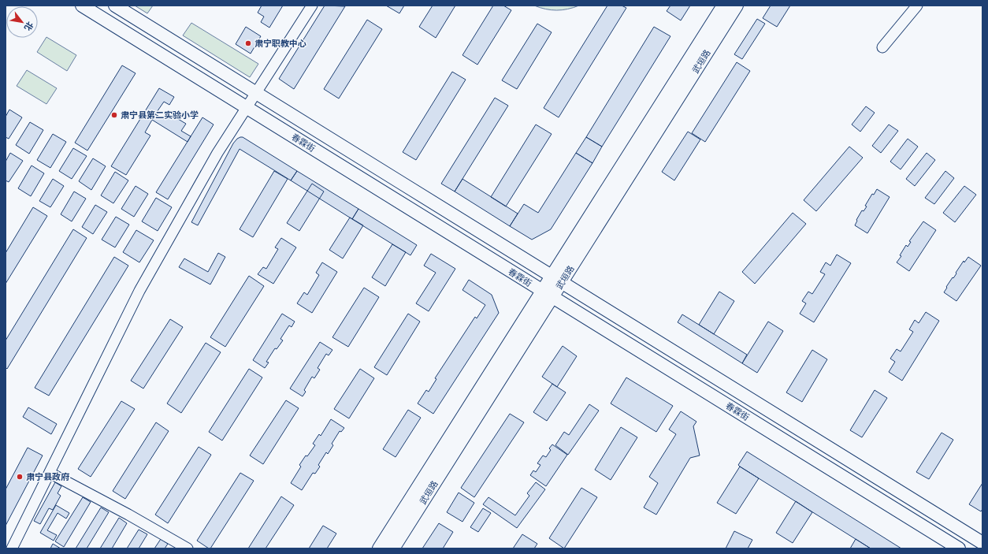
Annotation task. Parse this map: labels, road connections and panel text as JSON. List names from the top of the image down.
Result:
{
  "streets": {
    "main road": ["武垣路", "春霖街"]
  },
  "crossings": [
    ["武垣路", "春霖街"]
  ],
  "places": ["肃宁职教中心", "肃宁县第二实验小学", "肃宁县政府"],
  "north": "bottom right"
}
